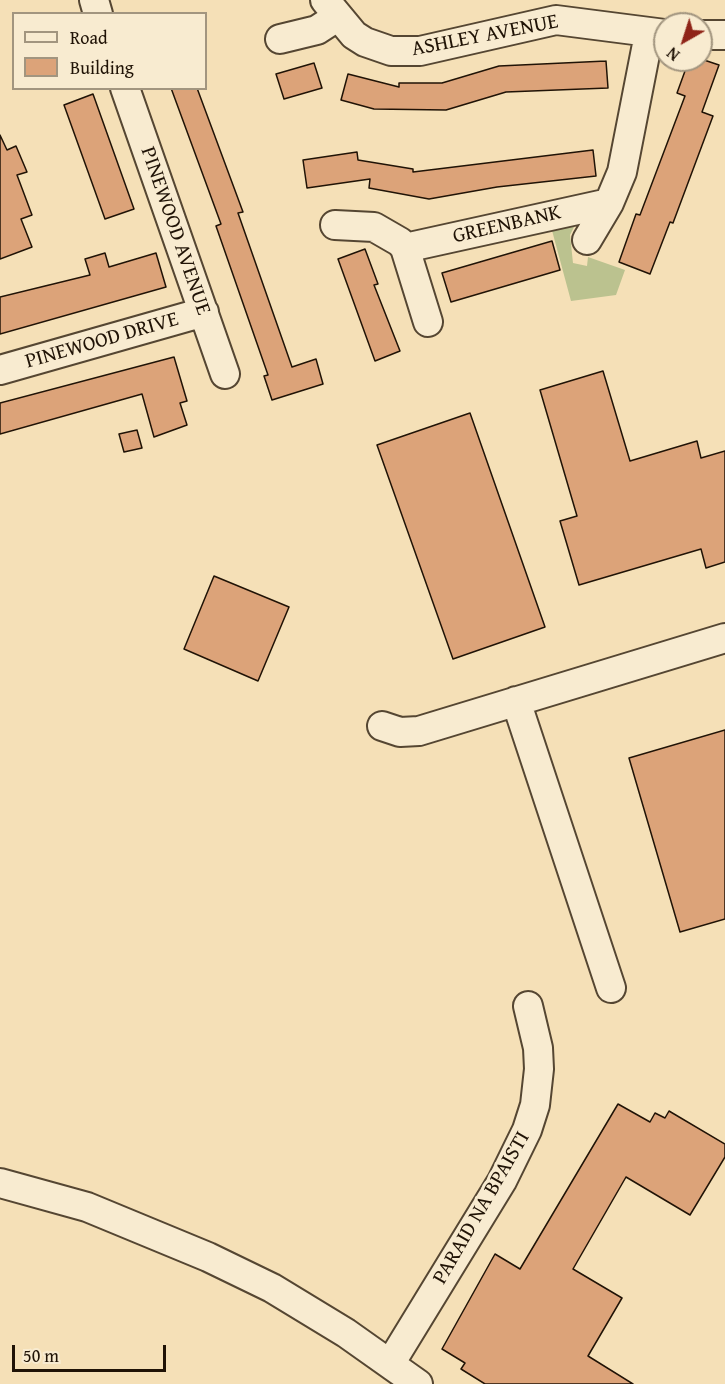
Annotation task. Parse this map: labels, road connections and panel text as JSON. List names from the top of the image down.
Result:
{
  "streets": {
    "street": [
      "ASHLEY AVENUE",
      "GREENBANK",
      "PINEWOOD AVENUE",
      "PINEWOOD DRIVE",
      "PARAID NA BPAISTI"
    ]
  },
  "crossings": [
    ["PINEWOOD AVENUE", "PINEWOOD DRIVE"]
  ],
  "legend": ["Road", "Building"],
  "scale_bar": "50 m",
  "north": "bottom left"
}
